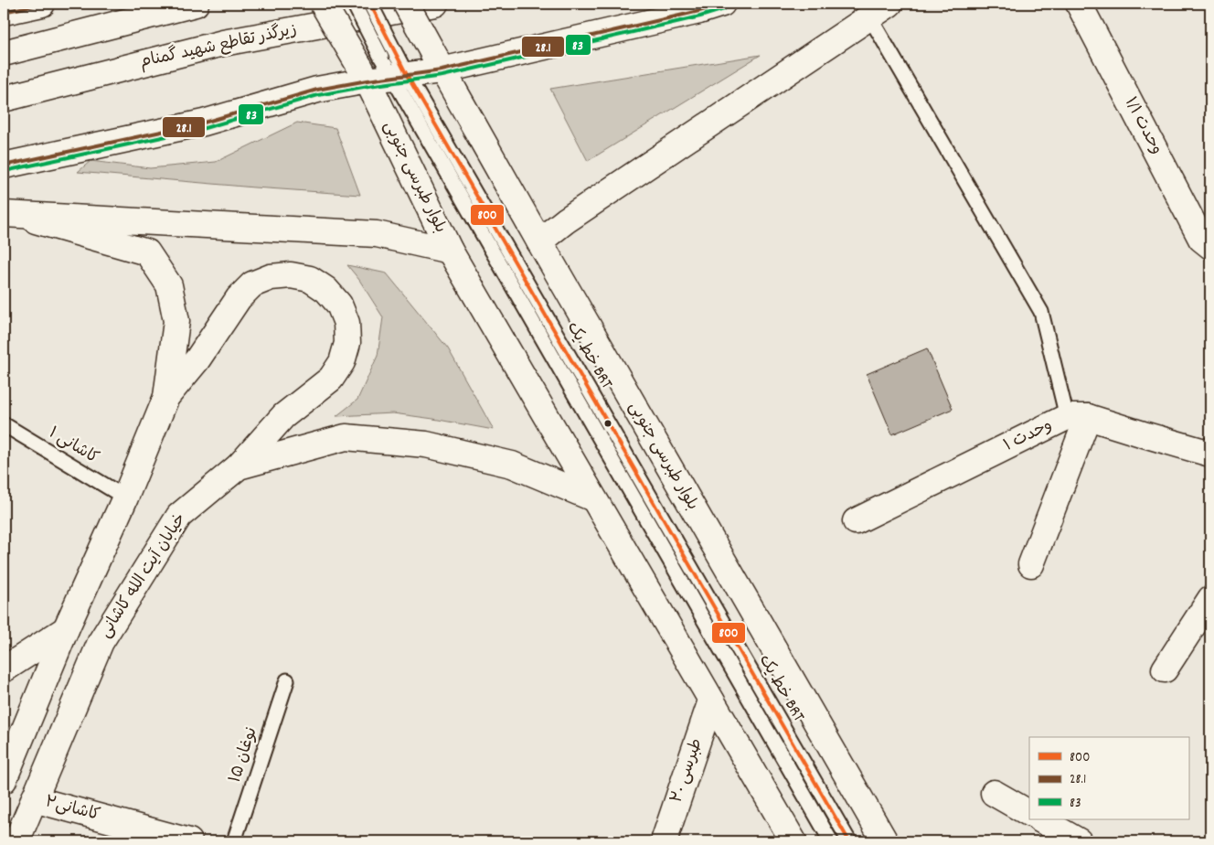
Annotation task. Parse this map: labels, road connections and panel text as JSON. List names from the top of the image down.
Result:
{
  "streets": {
    "main road": [
      "زیرگذر تقاطع شهید گمنام",
      "وحدت ۱/۱",
      "بلوار طبرسی جنوبی",
      "وحدت ۱",
      "خیابان آیت الله کاشانی",
      "طبرسی ۲۰",
      "کاشانی۲"
    ],
    "lane": ["خط یک BRT", "کاشانی ۱", "نوغان ۱۵"]
  },
  "crossings": [
    ["بلوار طبرسی جنوبی", "خط یک BRT"],
    ["بلوار طبرسی جنوبی", "خیابان آیت الله کاشانی"],
    ["بلوار طبرسی جنوبی", "طبرسی ۲۰"],
    ["خیابان آیت الله کاشانی", "کاشانی۲"]
  ],
  "lines": ["transit line 800", "transit line 28.1", "transit line 83"],
  "legend": ["800", "28.1", "83"]
}
